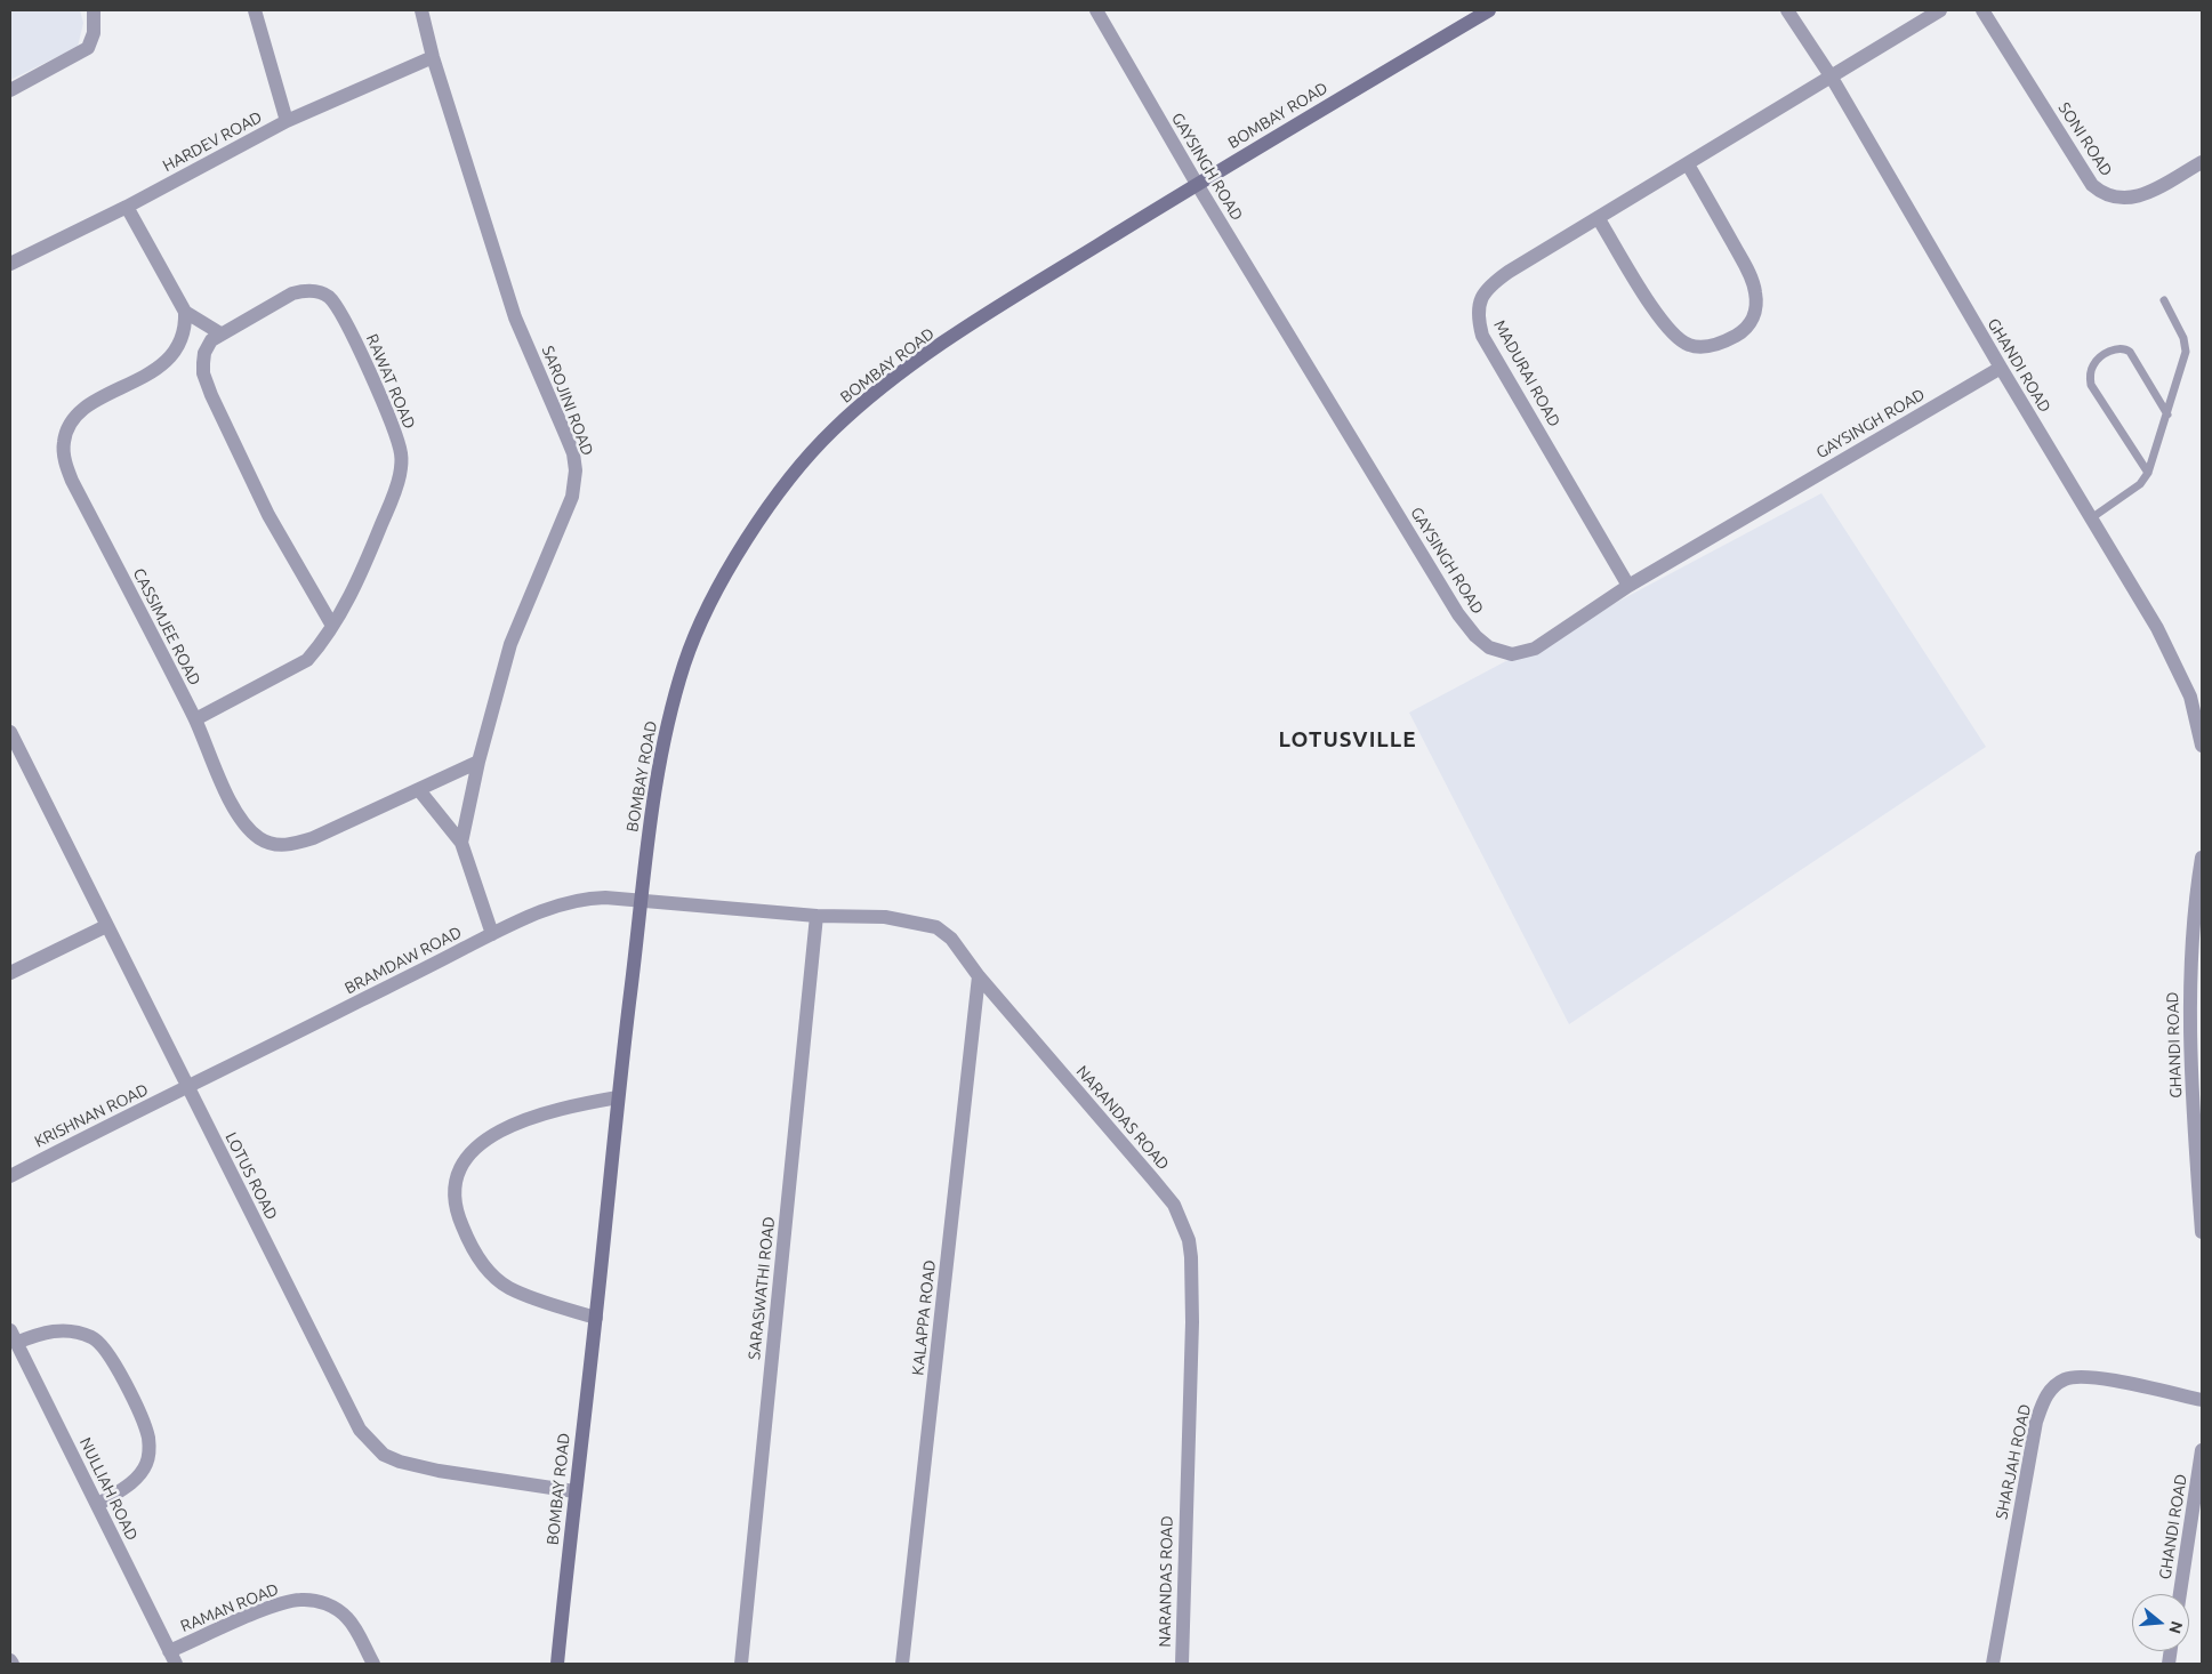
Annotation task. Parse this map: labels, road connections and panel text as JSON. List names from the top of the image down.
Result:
{
  "streets": {
    "street": [
      "BOMBAY ROAD",
      "SONI ROAD",
      "HARDEV ROAD",
      "GAYSINGH ROAD",
      "GHANDI ROAD",
      "MADURAI ROAD",
      "RAWAT ROAD",
      "SAROJINI ROAD",
      "CASSIMJEE ROAD",
      "BRAMDAW ROAD",
      "KRISHNAN ROAD",
      "NARANDAS ROAD",
      "LOTUS ROAD",
      "SARASWATHI ROAD",
      "KALAPPA ROAD",
      "SHARJAH ROAD",
      "NULLIAH ROAD",
      "RAMAN ROAD"
    ]
  },
  "crossings": [
    ["BOMBAY ROAD", "GAYSINGH ROAD"],
    ["BOMBAY ROAD", "BRAMDAW ROAD"],
    ["BOMBAY ROAD", "NARANDAS ROAD"],
    ["BOMBAY ROAD", "LOTUS ROAD"],
    ["HARDEV ROAD", "SAROJINI ROAD"],
    ["GAYSINGH ROAD", "GHANDI ROAD"],
    ["GAYSINGH ROAD", "MADURAI ROAD"],
    ["GHANDI ROAD", "MADURAI ROAD"],
    ["RAWAT ROAD", "CASSIMJEE ROAD"],
    ["SAROJINI ROAD", "CASSIMJEE ROAD"],
    ["BRAMDAW ROAD", "KRISHNAN ROAD"],
    ["BRAMDAW ROAD", "NARANDAS ROAD"],
    ["BRAMDAW ROAD", "LOTUS ROAD"],
    ["KRISHNAN ROAD", "LOTUS ROAD"],
    ["NARANDAS ROAD", "SARASWATHI ROAD"],
    ["NARANDAS ROAD", "KALAPPA ROAD"],
    ["NULLIAH ROAD", "RAMAN ROAD"]
  ],
  "districts": ["LOTUSVILLE"],
  "north": "right"
}
